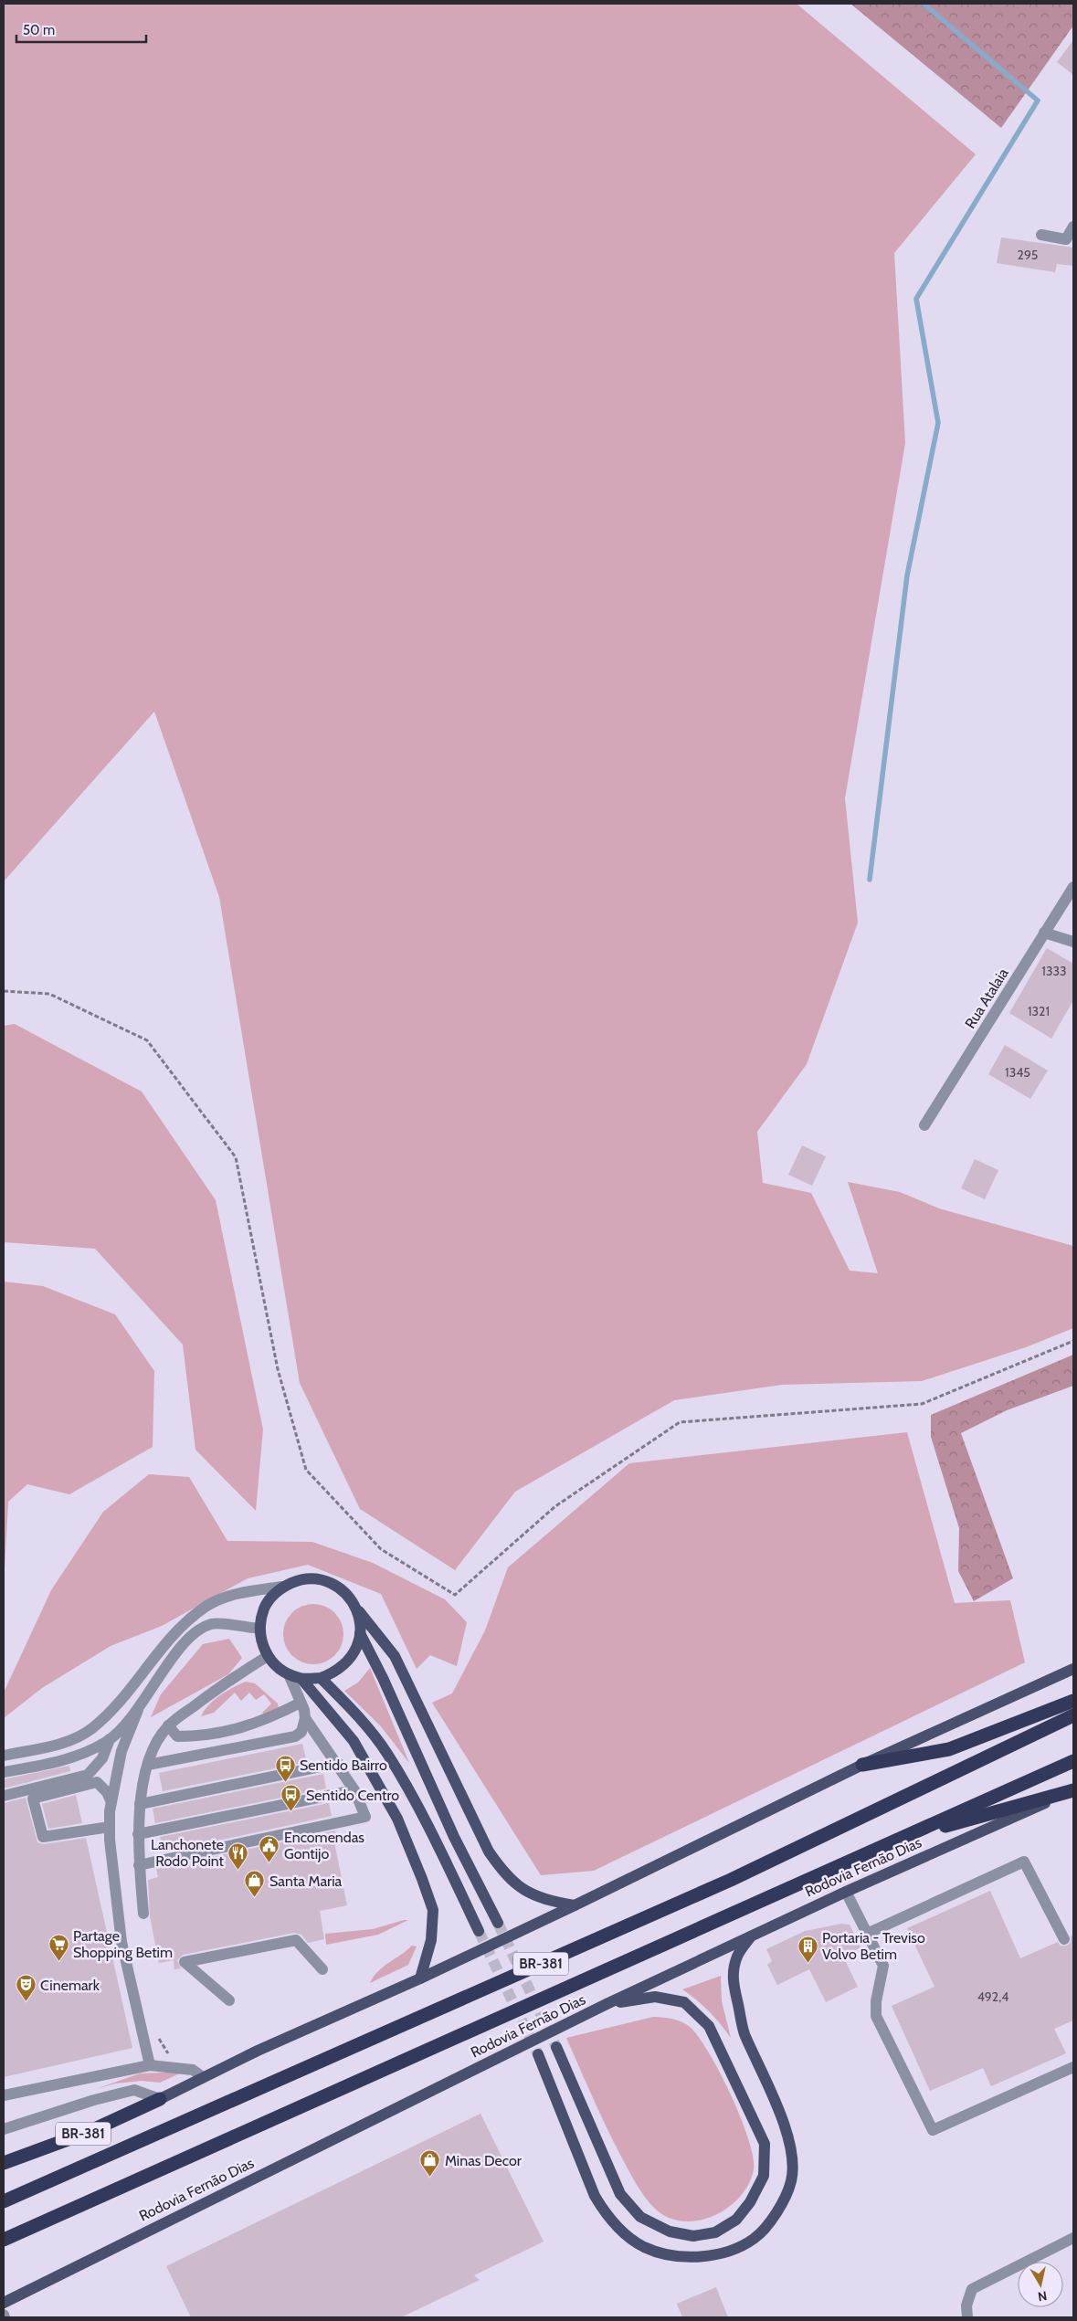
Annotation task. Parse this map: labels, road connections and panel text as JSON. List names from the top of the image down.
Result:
{
  "streets": {
    "highway": ["Rodovia Fernão Dias", "BR-381"],
    "street": ["Rua Atalaia"]
  },
  "places": {
    "bus stop": ["Sentido Bairro", "Sentido Centro"],
    "public building": ["Encomendas Gontijo"],
    "restaurant": ["Lanchonete Rodo Point"],
    "shop": ["Santa Maria", "Minas Decor"],
    "supermarket": ["Partage Shopping Betim"],
    "building": ["Portaria - Treviso Volvo Betim"],
    "theatre": ["Cinemark"]
  },
  "house_numbers": [
    "295",
    "1333",
    "1321",
    "1345",
    "492,4"
  ],
  "scale_bar": "50 m",
  "north": "bottom"
}
